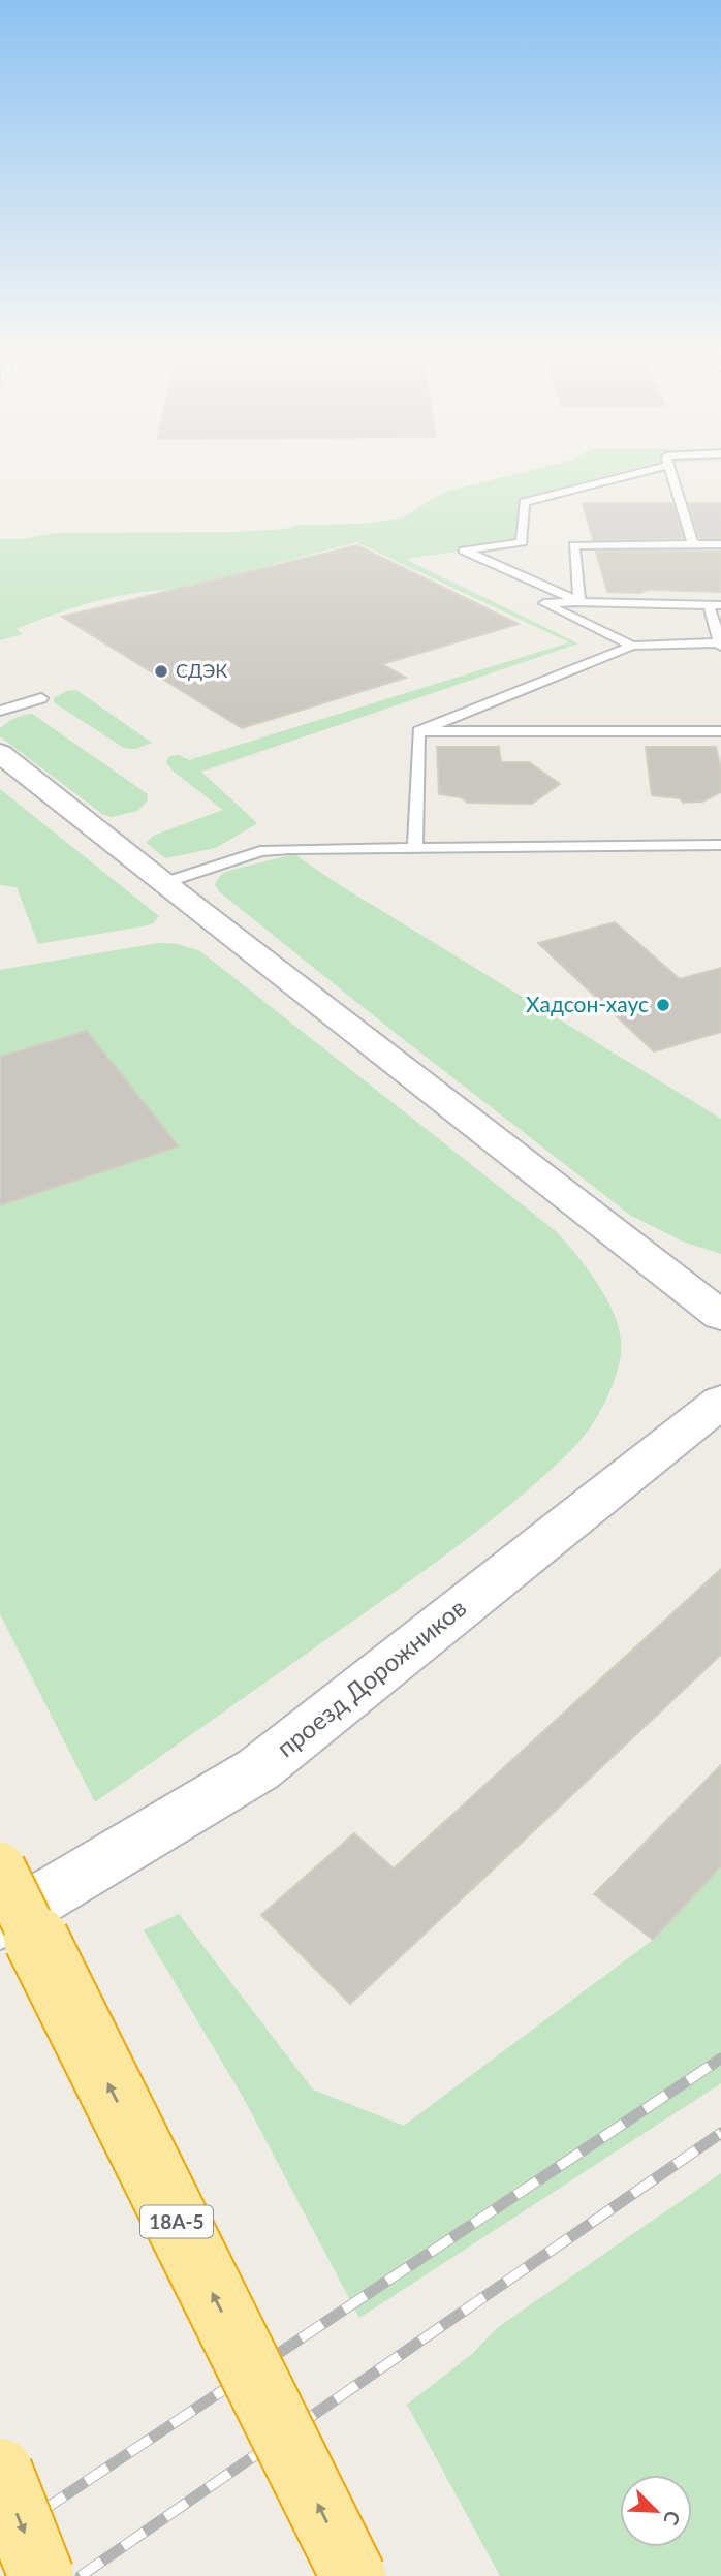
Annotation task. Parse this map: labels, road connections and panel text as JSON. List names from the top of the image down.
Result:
{
  "streets": {
    "highway": ["18А-5"],
    "main road": ["проезд Дорожников"]
  },
  "places": ["СДЭК", "Хадсон-хаус"],
  "north": "bottom right"
}
